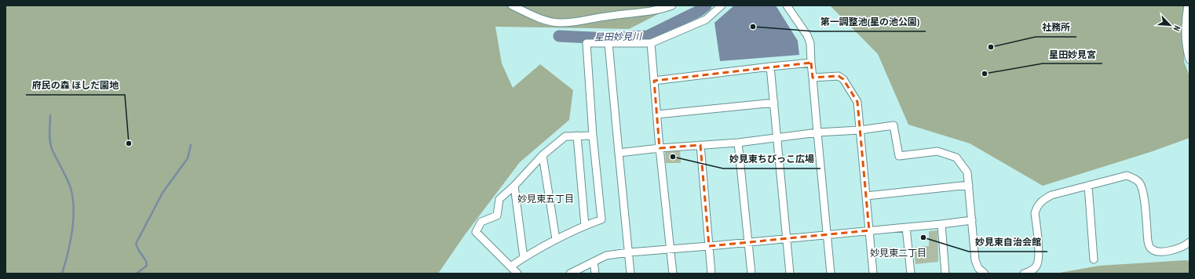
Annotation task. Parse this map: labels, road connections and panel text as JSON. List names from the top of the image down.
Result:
{
  "districts": ["妙見東五丁目", "妙見東二丁目"],
  "water": ["星田妙見川"],
  "places": [
    "第一調整池(星の池公園)",
    "社務所",
    "星田妙見宮",
    "府民の森 ほしだ園地",
    "妙見東ちびっこ広場",
    "妙見東自治会館"
  ],
  "north": "bottom right"
}
